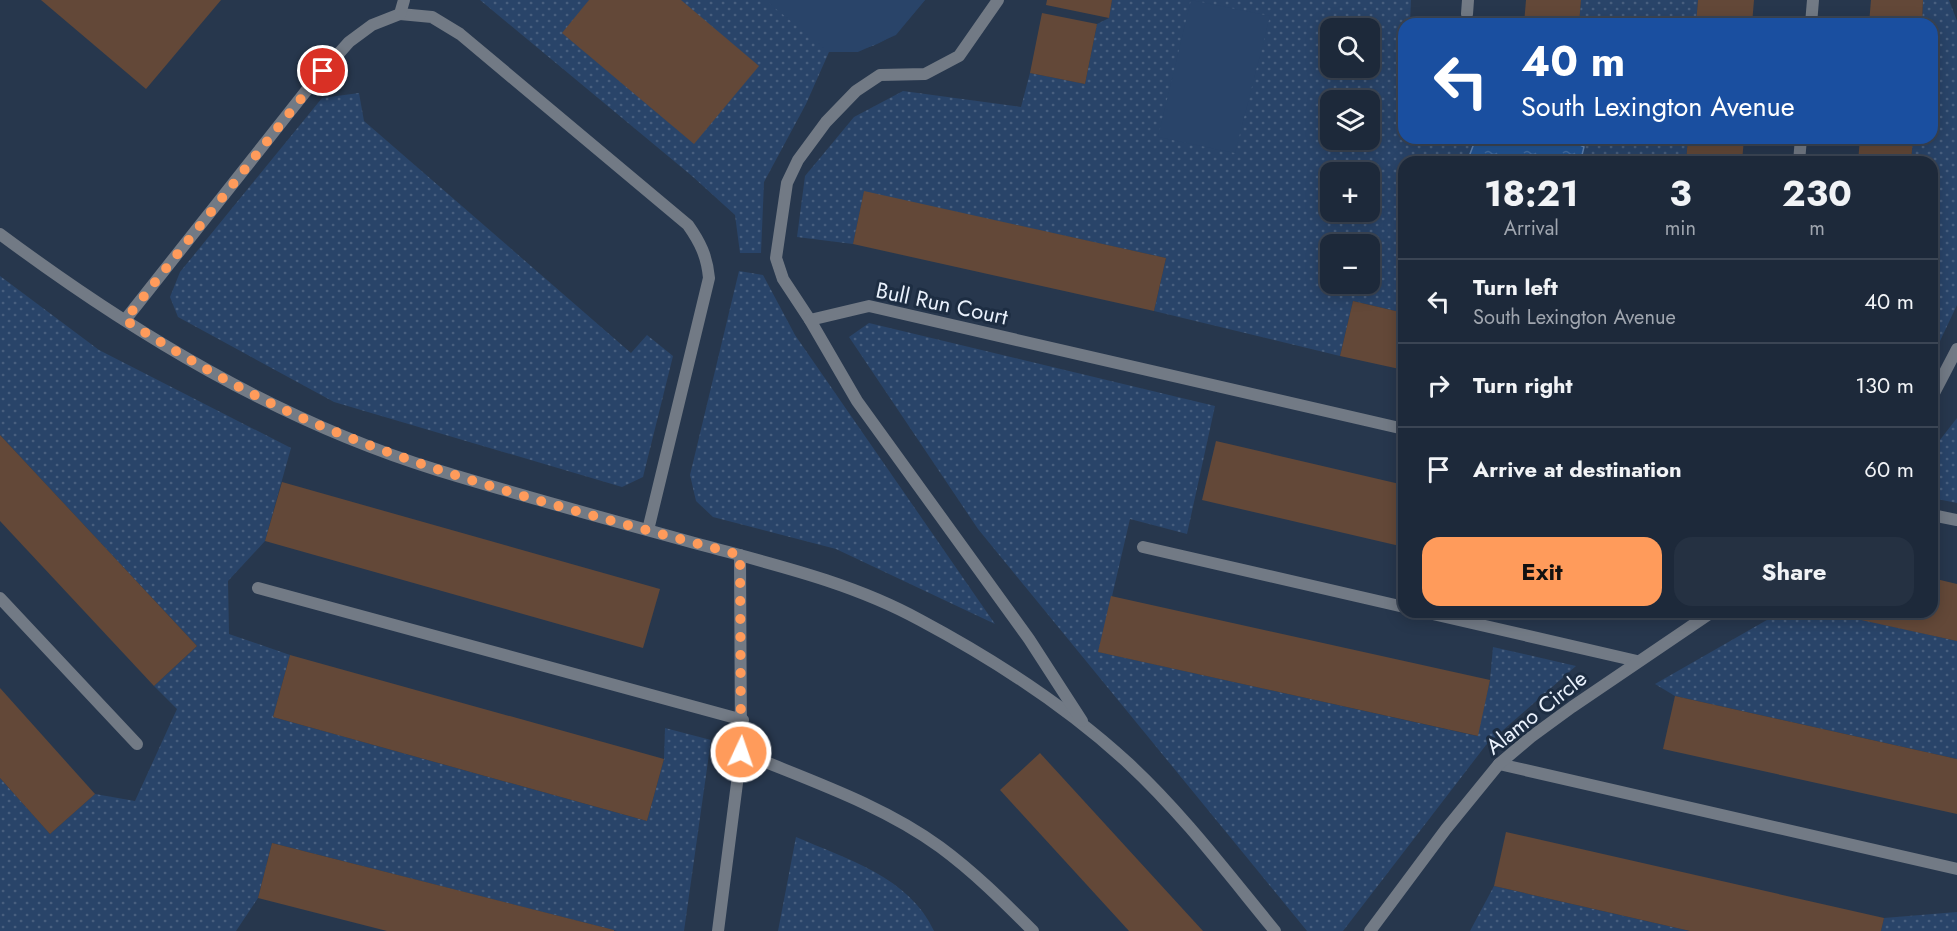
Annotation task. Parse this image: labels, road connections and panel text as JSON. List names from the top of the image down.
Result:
{
  "streets": {
    "street": ["Bull Run Court", "Alamo Circle"]
  },
  "page": {
    "map_buttons": ["+", "−"],
    "turn": ["40 m", "South Lexington Avenue"],
    "eta": [
      "18:21",
      "Arrival",
      "3",
      "min",
      "230",
      "m"
    ],
    "list": [
      {
        "name": "Turn left",
        "note": "South Lexington Avenue",
        "value": "40 m"
      },
      {
        "name": "Turn right",
        "value": "130 m"
      },
      {
        "name": "Arrive at destination",
        "value": "60 m"
      }
    ],
    "buttons": ["Exit", "Share"]
  }
}
